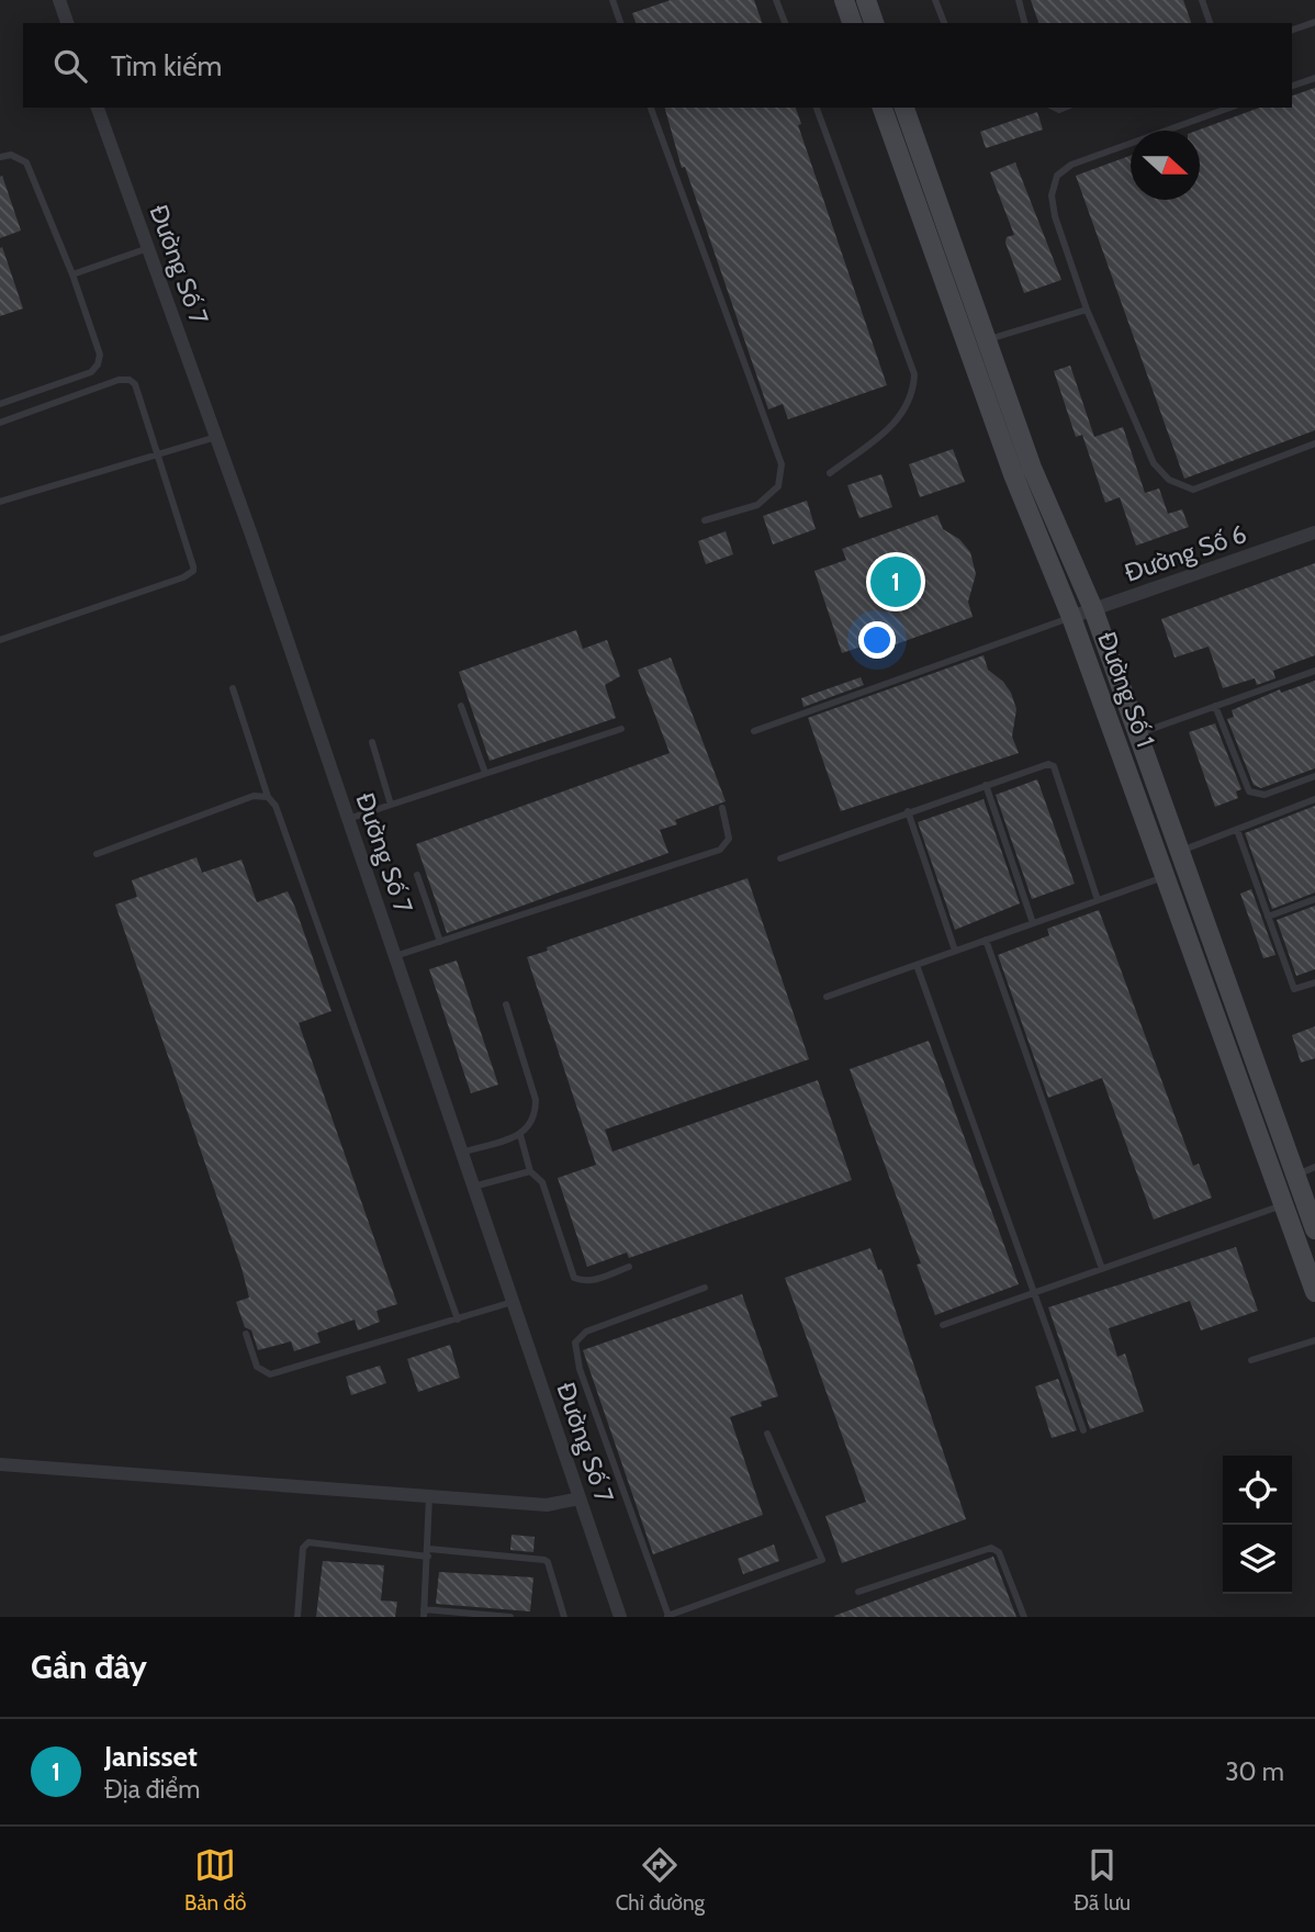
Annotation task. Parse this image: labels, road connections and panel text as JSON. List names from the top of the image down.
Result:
{
  "streets": {
    "street": ["Đường Số 7", "Đường Số 6", "Đường Số 1"]
  },
  "crossings": [
    ["Đường Số 6", "Đường Số 1"]
  ],
  "north": "right",
  "page": {
    "search": "Tìm kiếm",
    "pins": "1",
    "heading": "Gần đây",
    "list": [
      {
        "mark": "1",
        "name": "Janisset",
        "note": "Địa điểm",
        "value": "30 m"
      }
    ],
    "nav": ["Bản đồ", "Chỉ đường", "Đã lưu"]
  }
}
